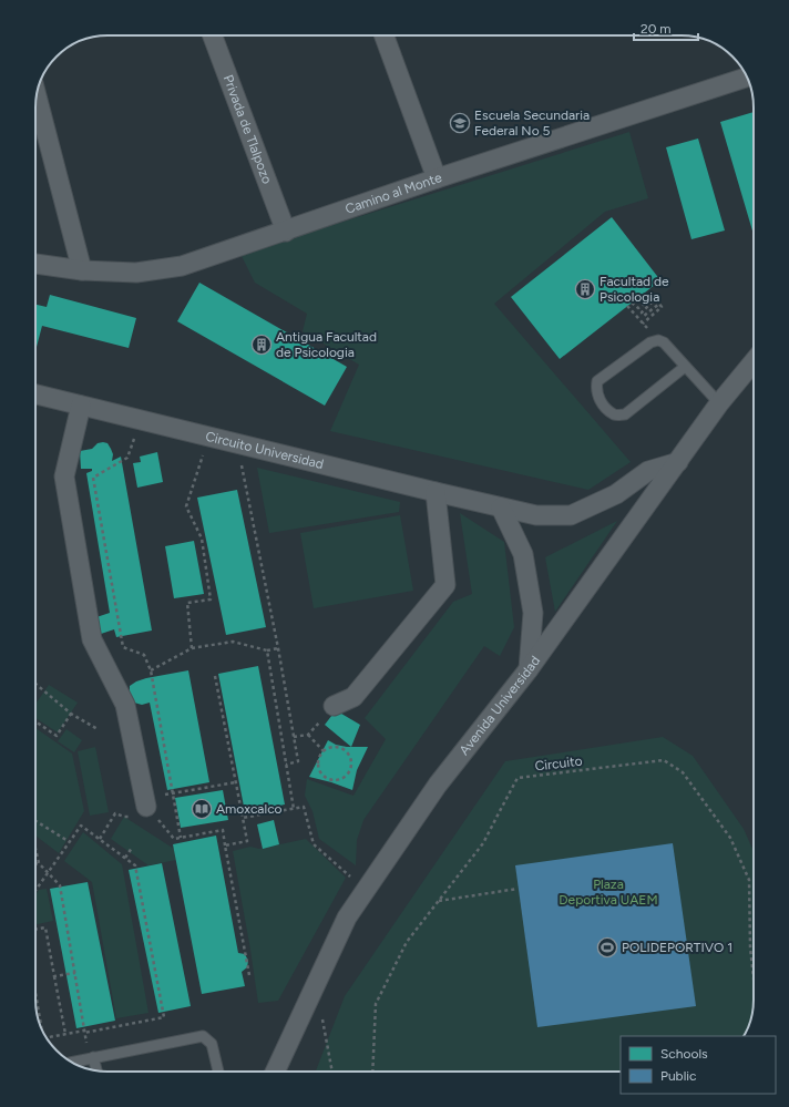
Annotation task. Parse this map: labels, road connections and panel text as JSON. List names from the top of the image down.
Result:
{
  "streets": {
    "street": [
      "Privada de Tlalpozo",
      "Camino al Monte",
      "Circuito Universidad",
      "Avenida Universidad"
    ],
    "path": ["Circuito"]
  },
  "crossings": [
    ["Privada de Tlalpozo", "Camino al Monte"],
    ["Circuito Universidad", "Avenida Universidad"]
  ],
  "parks": ["Plaza Deportiva UAEM"],
  "places": {
    "school or university": ["Escuela Secundaria Federal No 5"],
    "building": ["Facultad de Psicologia", "Antigua Facultad de Psicologia"],
    "library": ["Amoxcalco"],
    "sports": ["POLIDEPORTIVO 1"]
  },
  "legend": ["Schools", "Public"],
  "scale_bar": "20 m"
}
